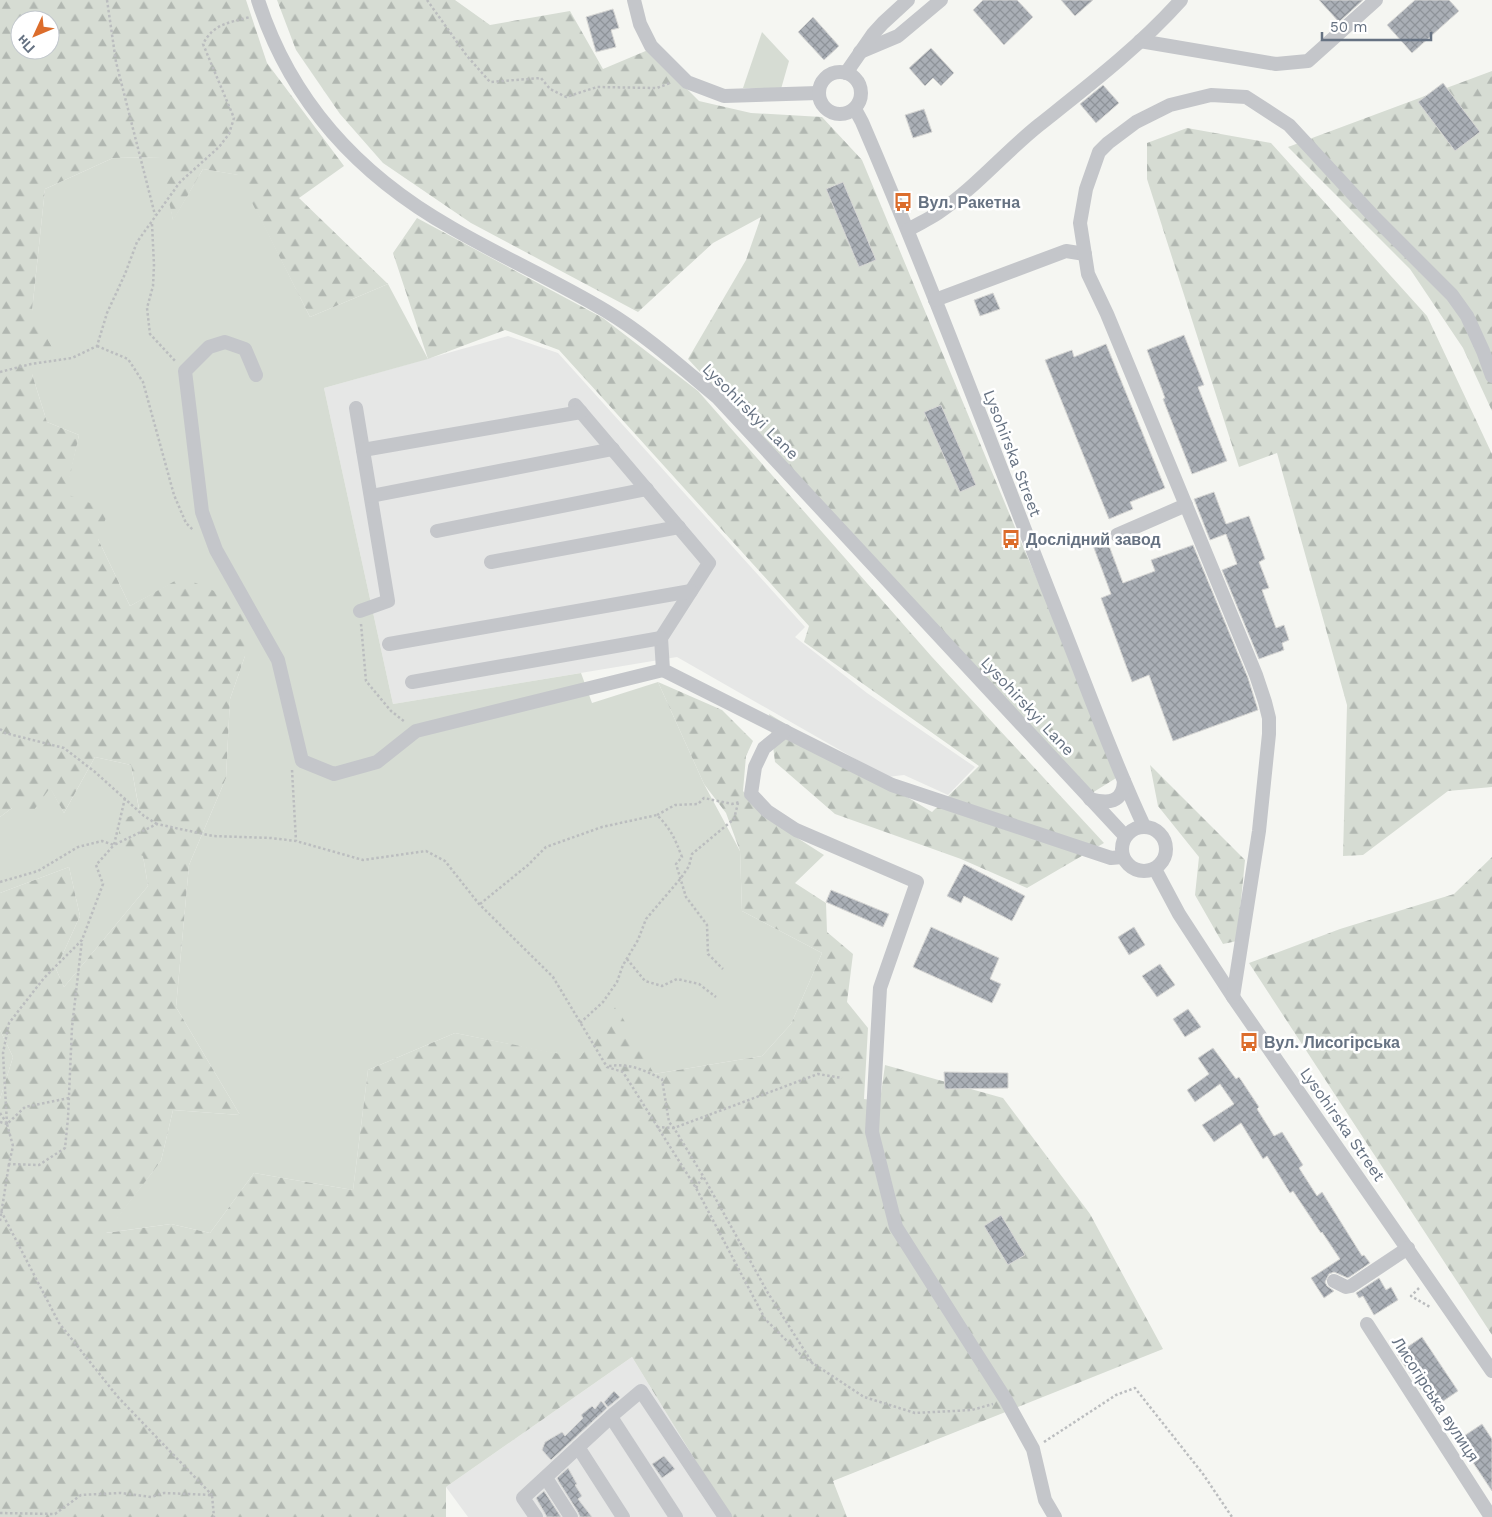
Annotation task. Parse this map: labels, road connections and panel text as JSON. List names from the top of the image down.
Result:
{
  "streets": {
    "street": ["Lysohirskyi Lane", "Lysohirska Street", "Лисогірська вулиця"]
  },
  "crossings": [
    ["Lysohirskyi Lane", "Lysohirska Street"]
  ],
  "places": {
    "bus stop": ["Вул. Ракетна", "Дослідний завод", "Вул. Лисогірська"]
  },
  "scale_bar": "50 m",
  "north": "bottom left"
}
